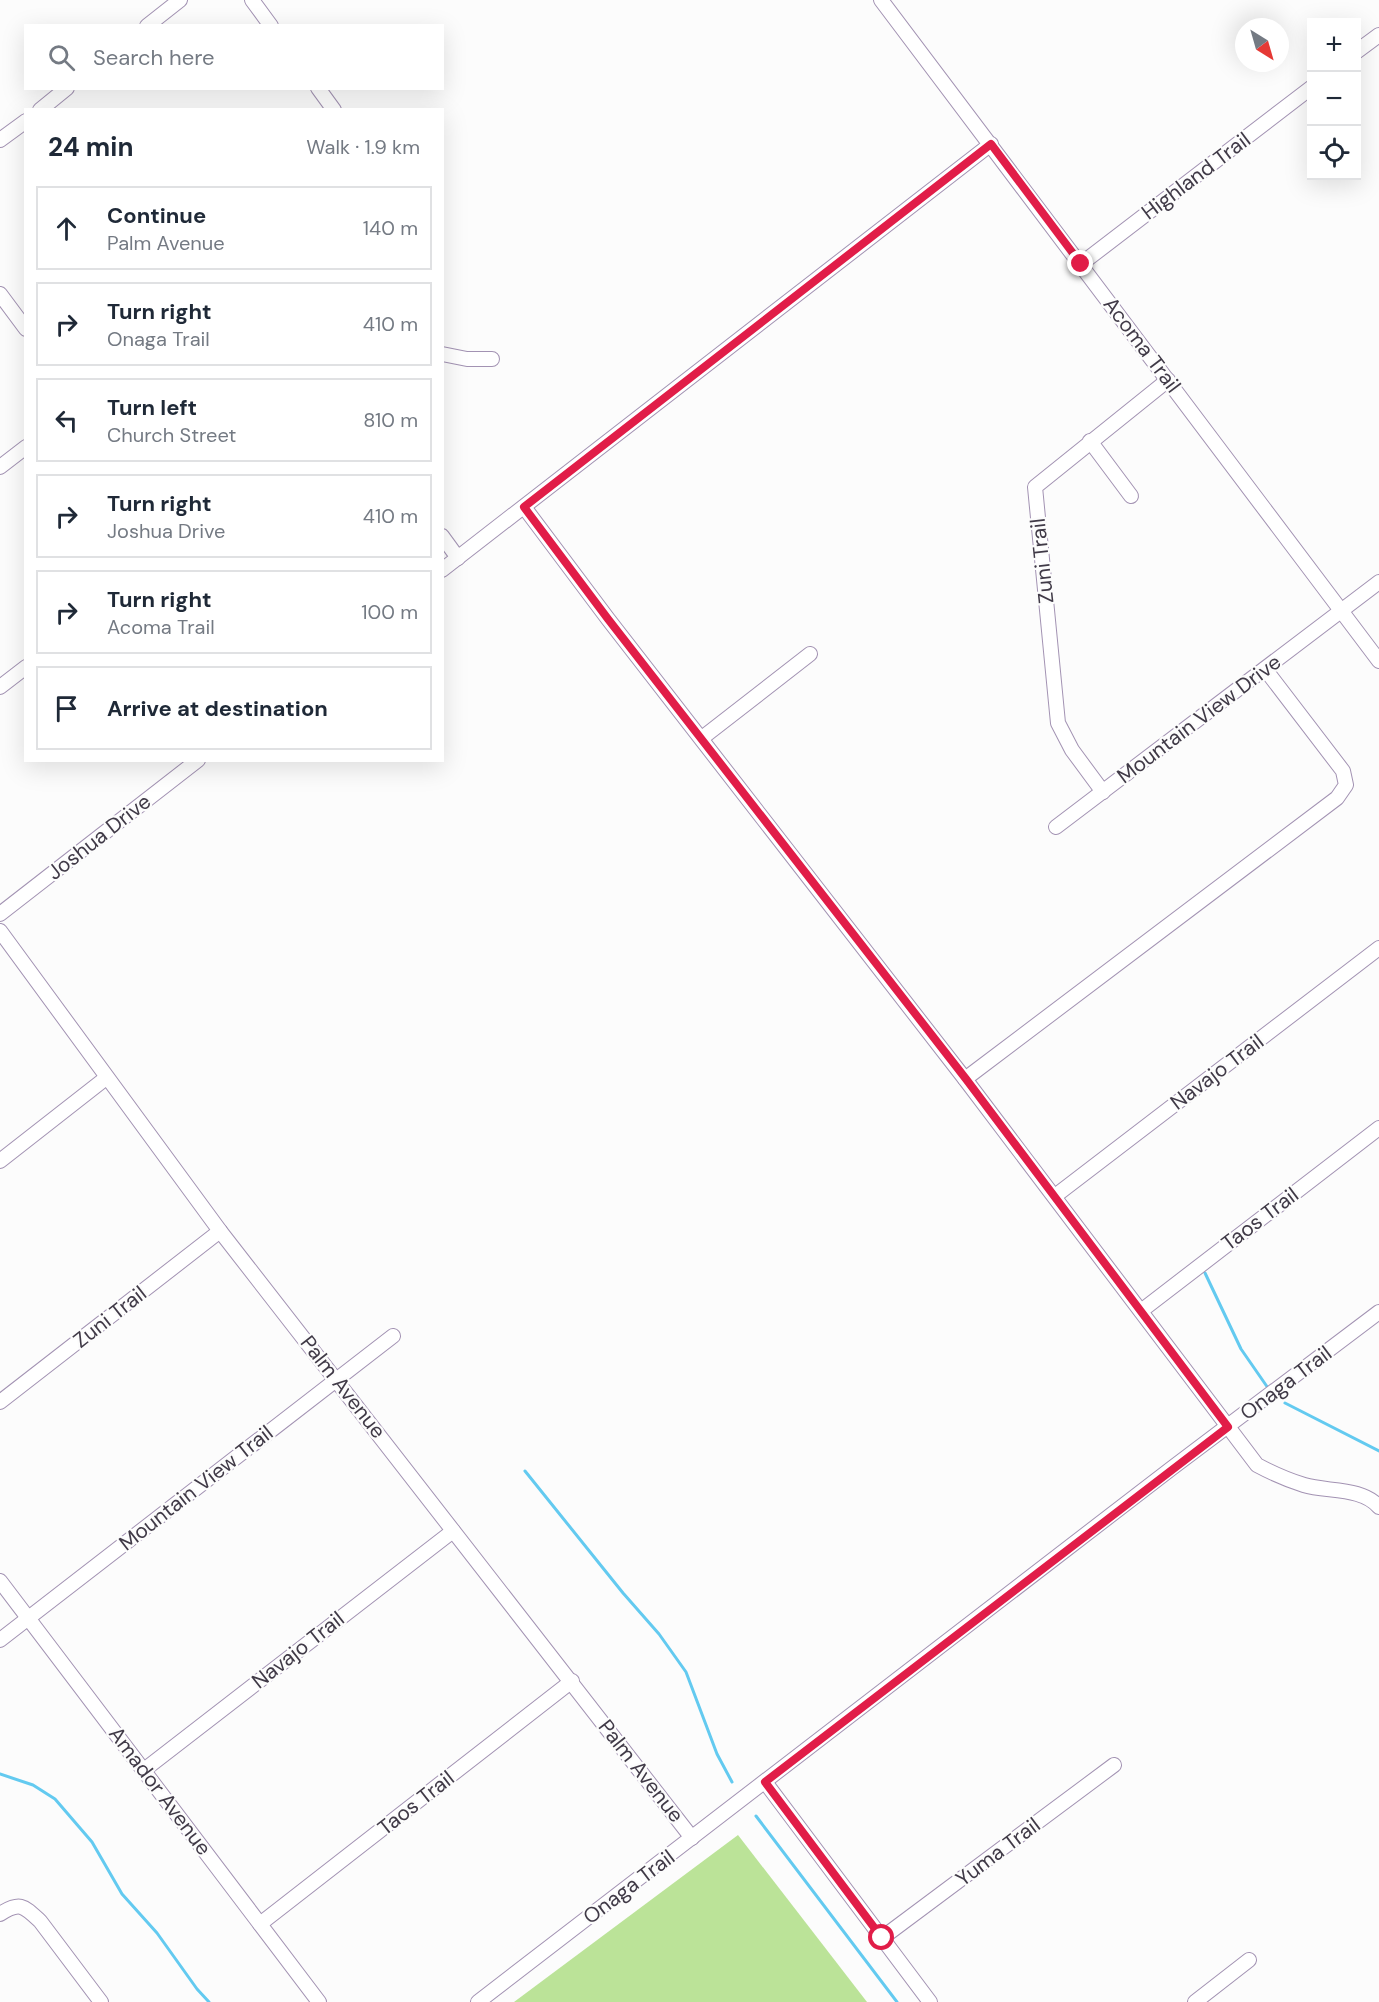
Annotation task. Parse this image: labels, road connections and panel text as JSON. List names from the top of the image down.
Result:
{
  "streets": {
    "street": [
      "Highland Trail",
      "Acoma Trail",
      "Zuni Trail",
      "Mountain View Drive",
      "Joshua Drive",
      "Navajo Trail",
      "Taos Trail",
      "Onaga Trail",
      "Palm Avenue",
      "Mountain View Trail",
      "Amador Avenue",
      "Yuma Trail"
    ]
  },
  "crossings": [
    ["Highland Trail", "Acoma Trail"],
    ["Acoma Trail", "Zuni Trail"],
    ["Acoma Trail", "Mountain View Drive"],
    ["Zuni Trail", "Mountain View Drive"],
    ["Zuni Trail", "Palm Avenue"],
    ["Navajo Trail", "Palm Avenue"],
    ["Navajo Trail", "Amador Avenue"],
    ["Taos Trail", "Palm Avenue"],
    ["Taos Trail", "Amador Avenue"],
    ["Onaga Trail", "Palm Avenue"],
    ["Palm Avenue", "Mountain View Trail"],
    ["Mountain View Trail", "Amador Avenue"]
  ],
  "north": "bottom right",
  "page": {
    "map_buttons": ["+", "−"],
    "search": "Search here",
    "heading": ["24 min", "Walk · 1.9 km"],
    "list": [
      ["Continue", "Palm Avenue", "140 m"],
      ["Turn right", "Onaga Trail", "410 m"],
      ["Turn left", "Church Street", "810 m"],
      ["Turn right", "Joshua Drive", "410 m"],
      ["Turn right", "Acoma Trail", "100 m"],
      "Arrive at destination"
    ]
  }
}
